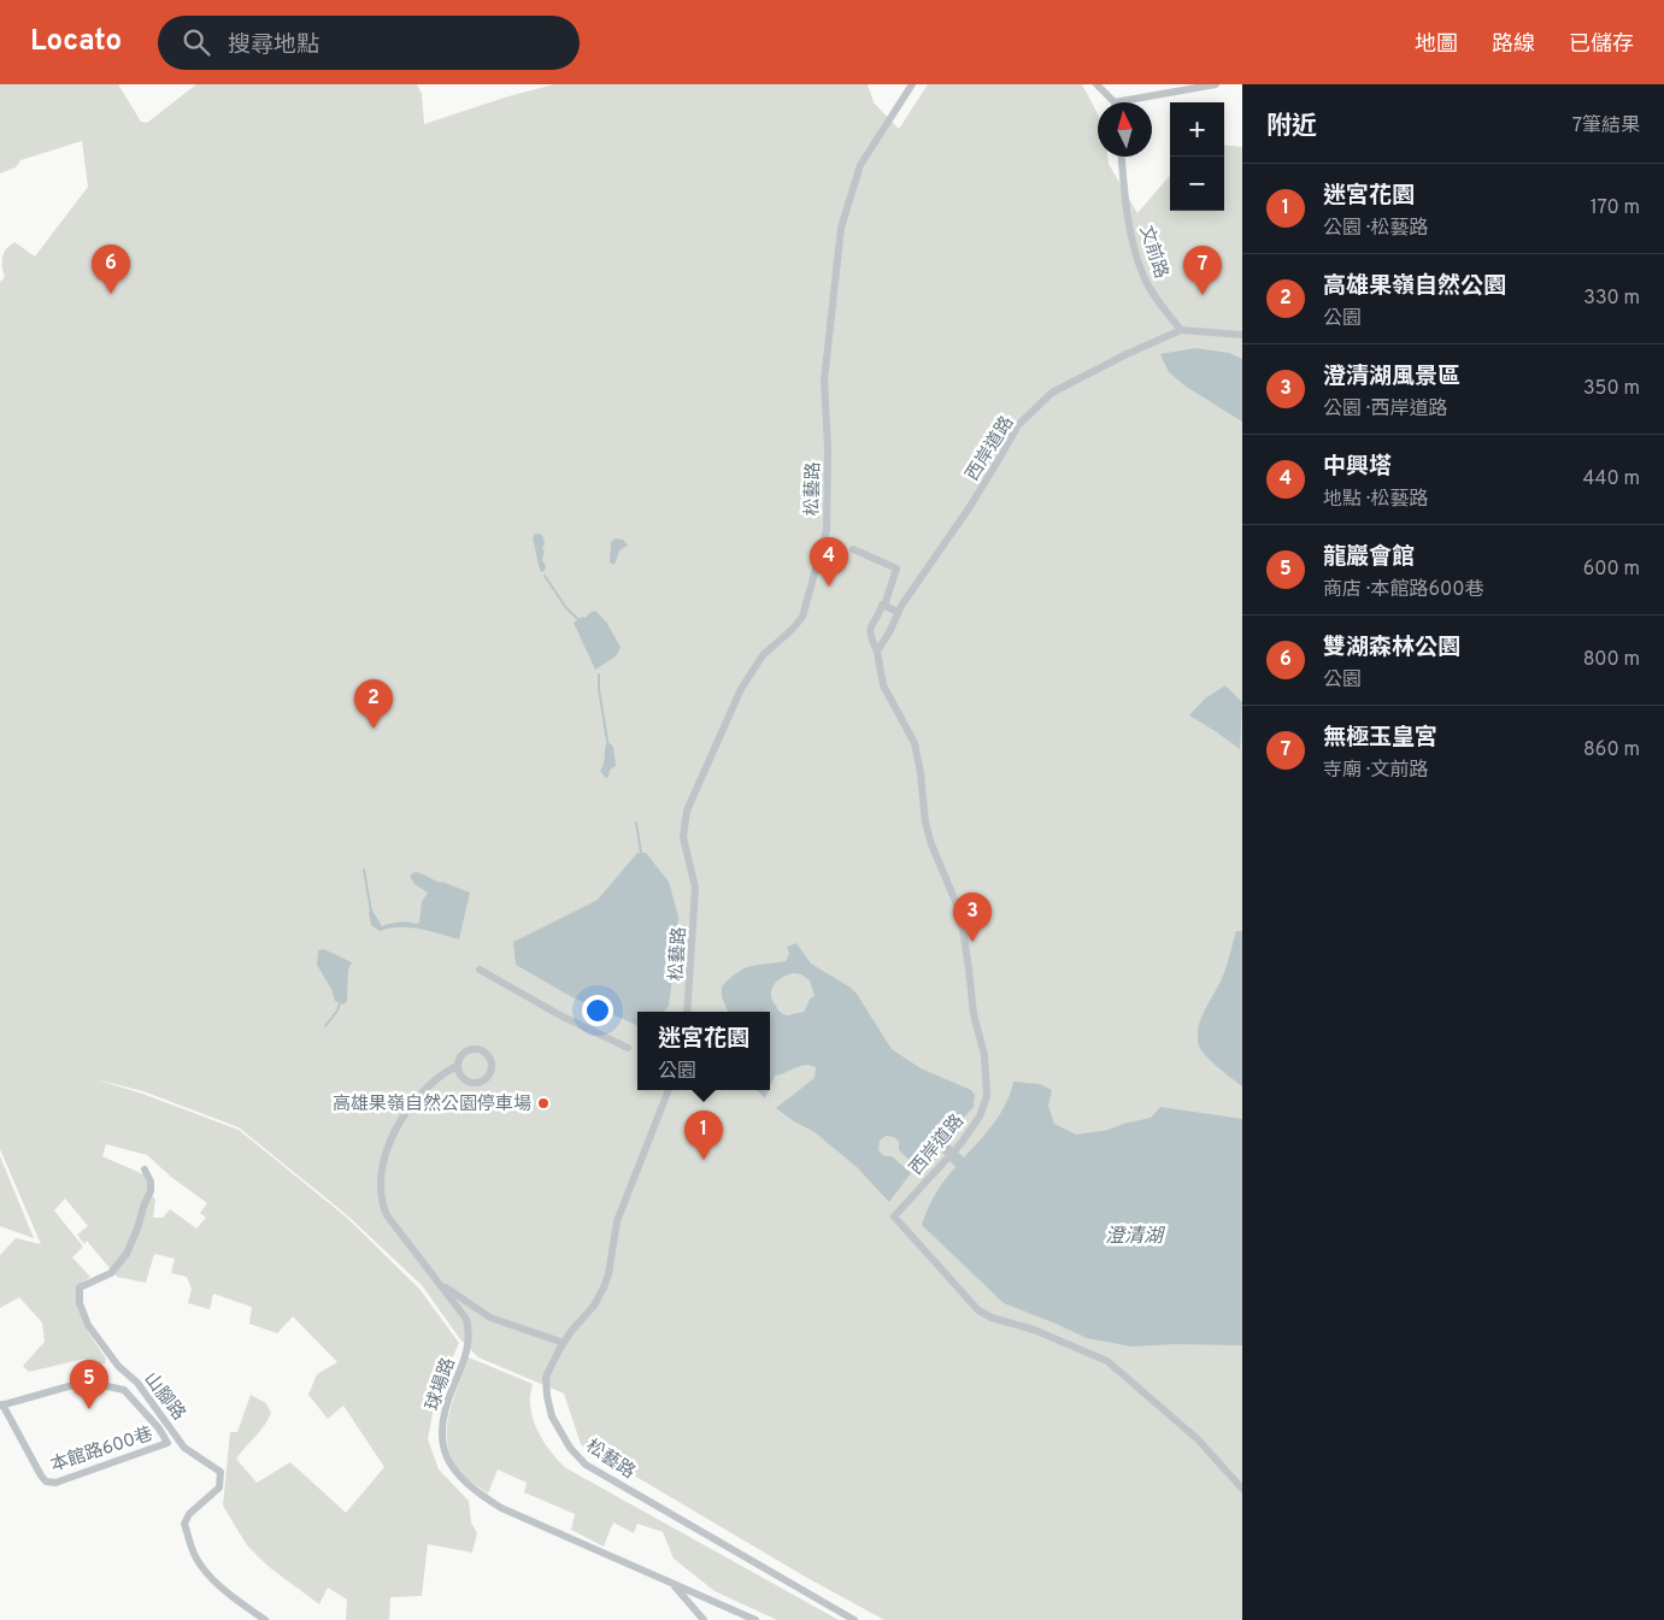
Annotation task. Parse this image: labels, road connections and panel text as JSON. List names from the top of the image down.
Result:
{
  "streets": {
    "street": [
      "文前路",
      "西岸道路",
      "松藝路",
      "球場路",
      "山腳路",
      "本館路600巷"
    ]
  },
  "crossings": [
    ["文前路", "西岸道路"]
  ],
  "water": ["澄清湖"],
  "places": ["高雄果嶺自然公園停車場"],
  "north": "top",
  "page": {
    "header": "Locato",
    "search": "搜尋地點",
    "nav": ["地圖", "路線", "已儲存"],
    "heading": ["附近", "7筆結果"],
    "map_buttons": ["+", "−"],
    "list": [
      {
        "mark": "1",
        "name": "迷宮花園",
        "note": "公園 · 松藝路",
        "value": "170 m"
      },
      {
        "mark": "2",
        "name": "高雄果嶺自然公園",
        "note": "公園",
        "value": "330 m"
      },
      {
        "mark": "3",
        "name": "澄清湖風景區",
        "note": "公園 · 西岸道路",
        "value": "350 m"
      },
      {
        "mark": "4",
        "name": "中興塔",
        "note": "地點 · 松藝路",
        "value": "440 m"
      },
      {
        "mark": "5",
        "name": "龍巖會館",
        "note": "商店 · 本館路600巷",
        "value": "600 m"
      },
      {
        "mark": "6",
        "name": "雙湖森林公園",
        "note": "公園",
        "value": "800 m"
      },
      {
        "mark": "7",
        "name": "無極玉皇宮",
        "note": "寺廟 · 文前路",
        "value": "860 m"
      }
    ],
    "pins": [
      "6",
      "7",
      "4",
      "2",
      "3",
      "1",
      "5"
    ],
    "popup": ["迷宮花園", "公園"]
  }
}
